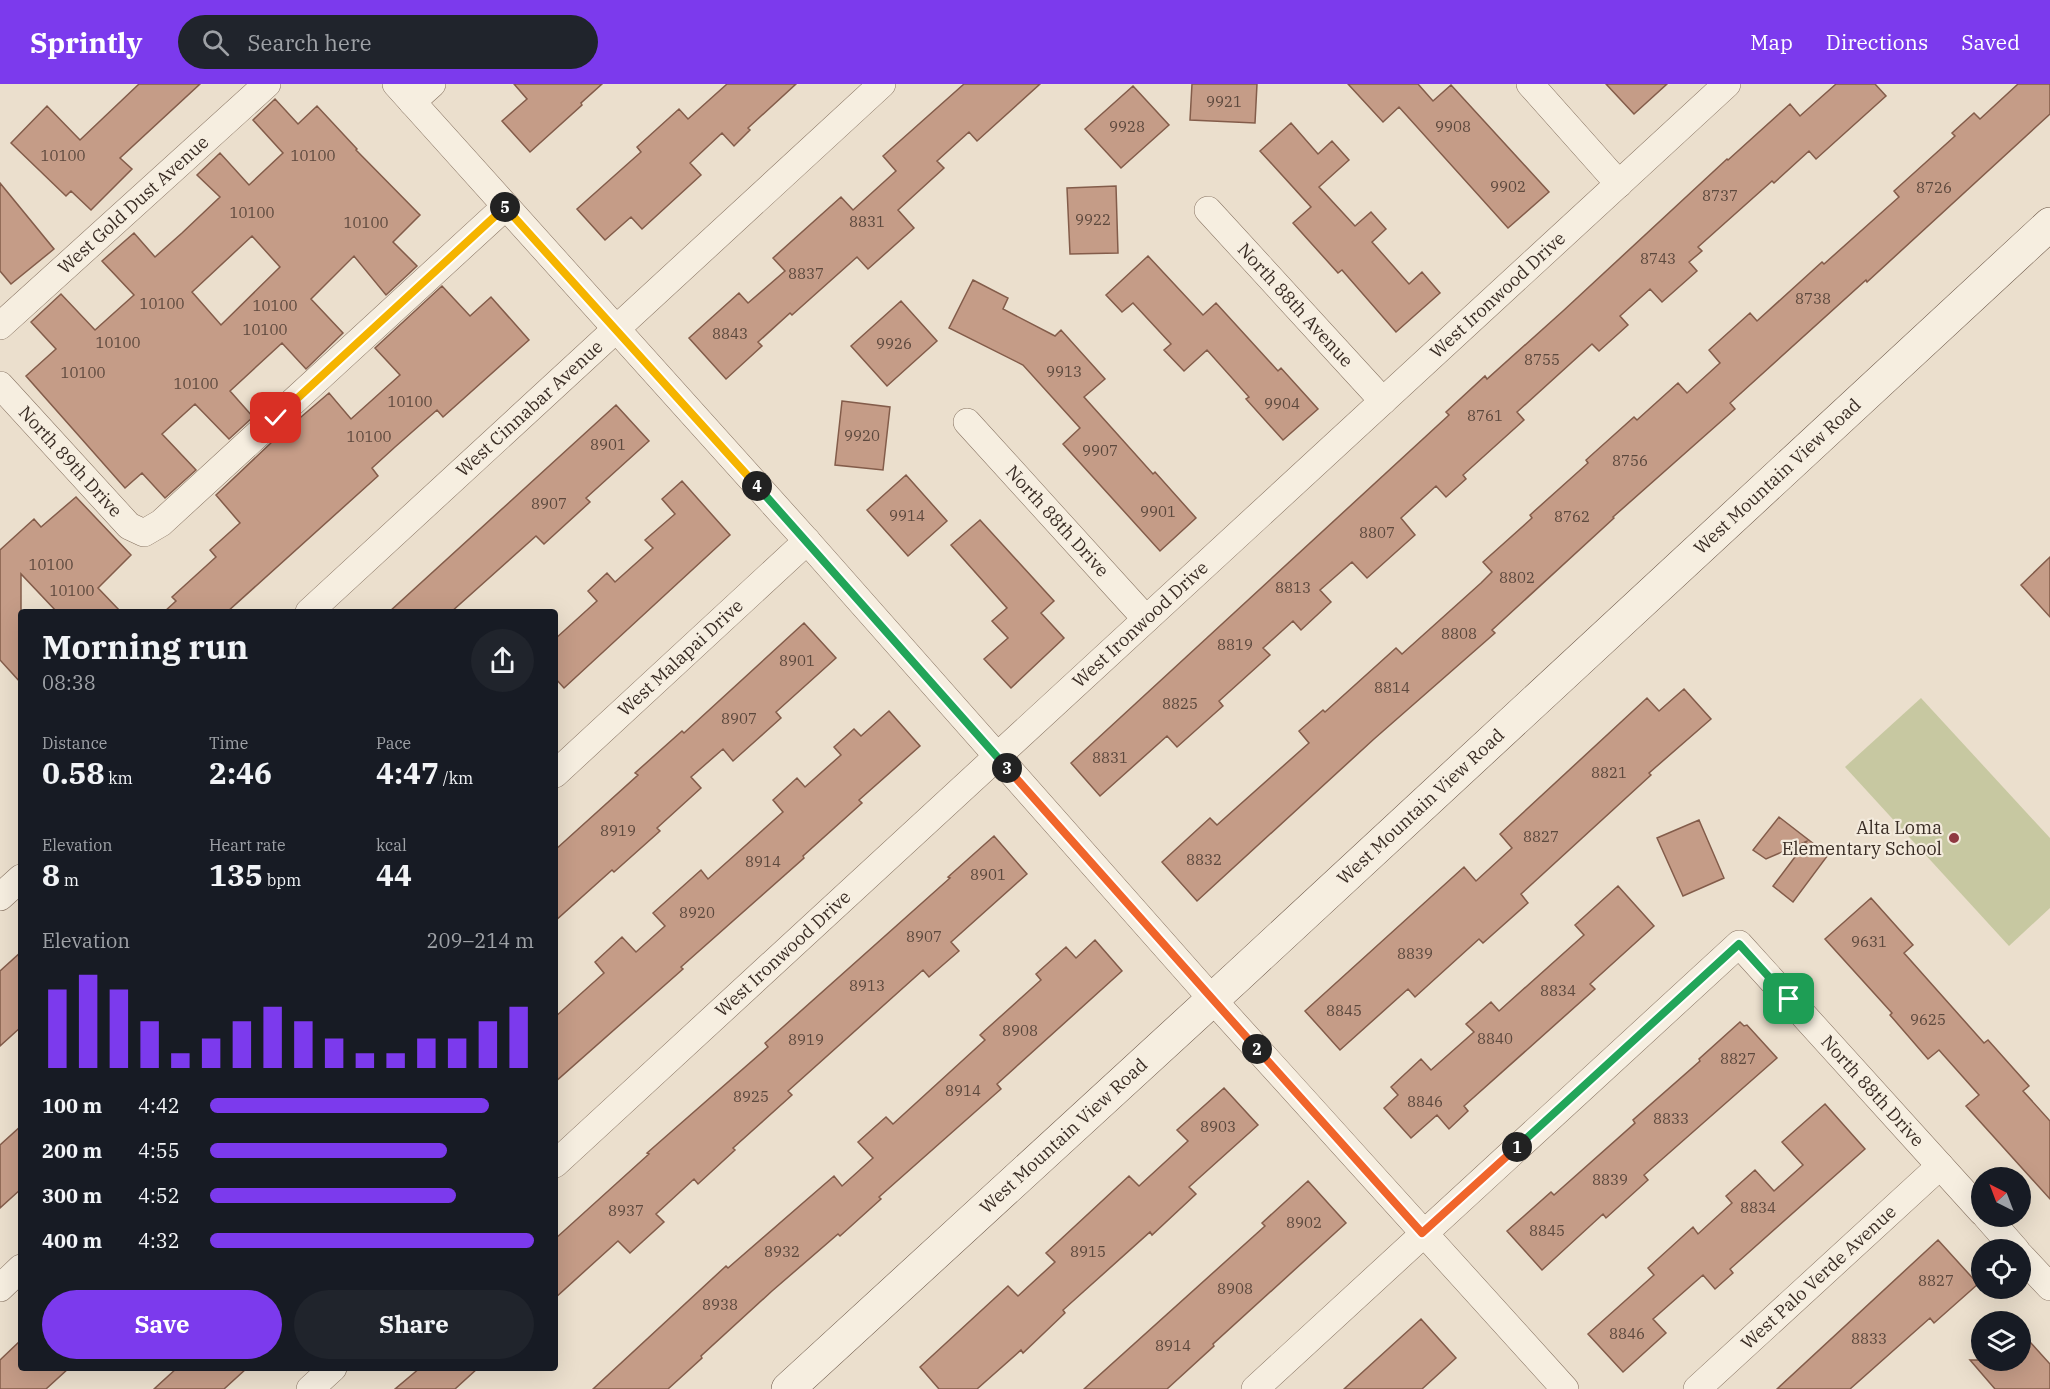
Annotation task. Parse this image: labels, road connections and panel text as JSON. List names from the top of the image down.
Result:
{
  "streets": {
    "street": [
      "West Gold Dust Avenue",
      "West Ironwood Drive",
      "North 88th Avenue",
      "West Cinnabar Avenue",
      "North 89th Drive",
      "West Mountain View Road",
      "North 88th Drive",
      "West Malapai Drive",
      "West Palo Verde Avenue"
    ]
  },
  "crossings": [
    ["West Ironwood Drive", "North 88th Avenue"],
    ["West Ironwood Drive", "North 88th Drive"],
    ["North 88th Drive", "West Palo Verde Avenue"]
  ],
  "places": ["Alta Loma Elementary School"],
  "house_numbers": [
    "9921",
    "9928",
    "9908",
    "10100",
    "10100",
    "9902",
    "8726",
    "8737",
    "10100",
    "9922",
    "8831",
    "10100",
    "8743",
    "8837",
    "8738",
    "10100",
    "10100",
    "10100",
    "8843",
    "10100",
    "9926",
    "8755",
    "9913",
    "10100",
    "10100",
    "10100",
    "9904",
    "8761",
    "9920",
    "10100",
    "8901",
    "9907",
    "8756",
    "8907",
    "9901",
    "9914",
    "8762",
    "8807",
    "10100",
    "8802",
    "8813",
    "10100",
    "8808",
    "8819",
    "8901",
    "8814",
    "8825",
    "8907",
    "8831",
    "8821",
    "8919",
    "8827",
    "8832",
    "8914",
    "8901",
    "8920",
    "8907",
    "9631",
    "8839",
    "8913",
    "8834",
    "8845",
    "9625",
    "8908",
    "8840",
    "8919",
    "8827",
    "8914",
    "8925",
    "8846",
    "8833",
    "8903",
    "8839",
    "8834",
    "8937",
    "8902",
    "8845",
    "8932",
    "8915",
    "8827",
    "8908",
    "8938",
    "8846",
    "8833",
    "8914"
  ],
  "north": "top left",
  "page": {
    "header": "Sprintly",
    "search": "Search here",
    "nav": ["Map", "Directions", "Saved"],
    "pins": [
      "5",
      "4",
      "3",
      "2",
      "1"
    ],
    "heading": ["Morning run", "08:38"],
    "stats": [
      ["Distance", "0.58 km"],
      ["Time", "2:46"],
      ["Pace", "4:47 /km"],
      ["Elevation", "8 m"],
      ["Heart rate", "135 bpm"],
      ["kcal", "44"]
    ],
    "chart": ["Elevation", "209–214 m"],
    "list": [
      {
        "name": "100 m",
        "note": "4:42"
      },
      {
        "name": "200 m",
        "note": "4:55"
      },
      {
        "name": "300 m",
        "note": "4:52"
      },
      {
        "name": "400 m",
        "note": "4:32"
      }
    ],
    "buttons": ["Save", "Share"]
  }
}
